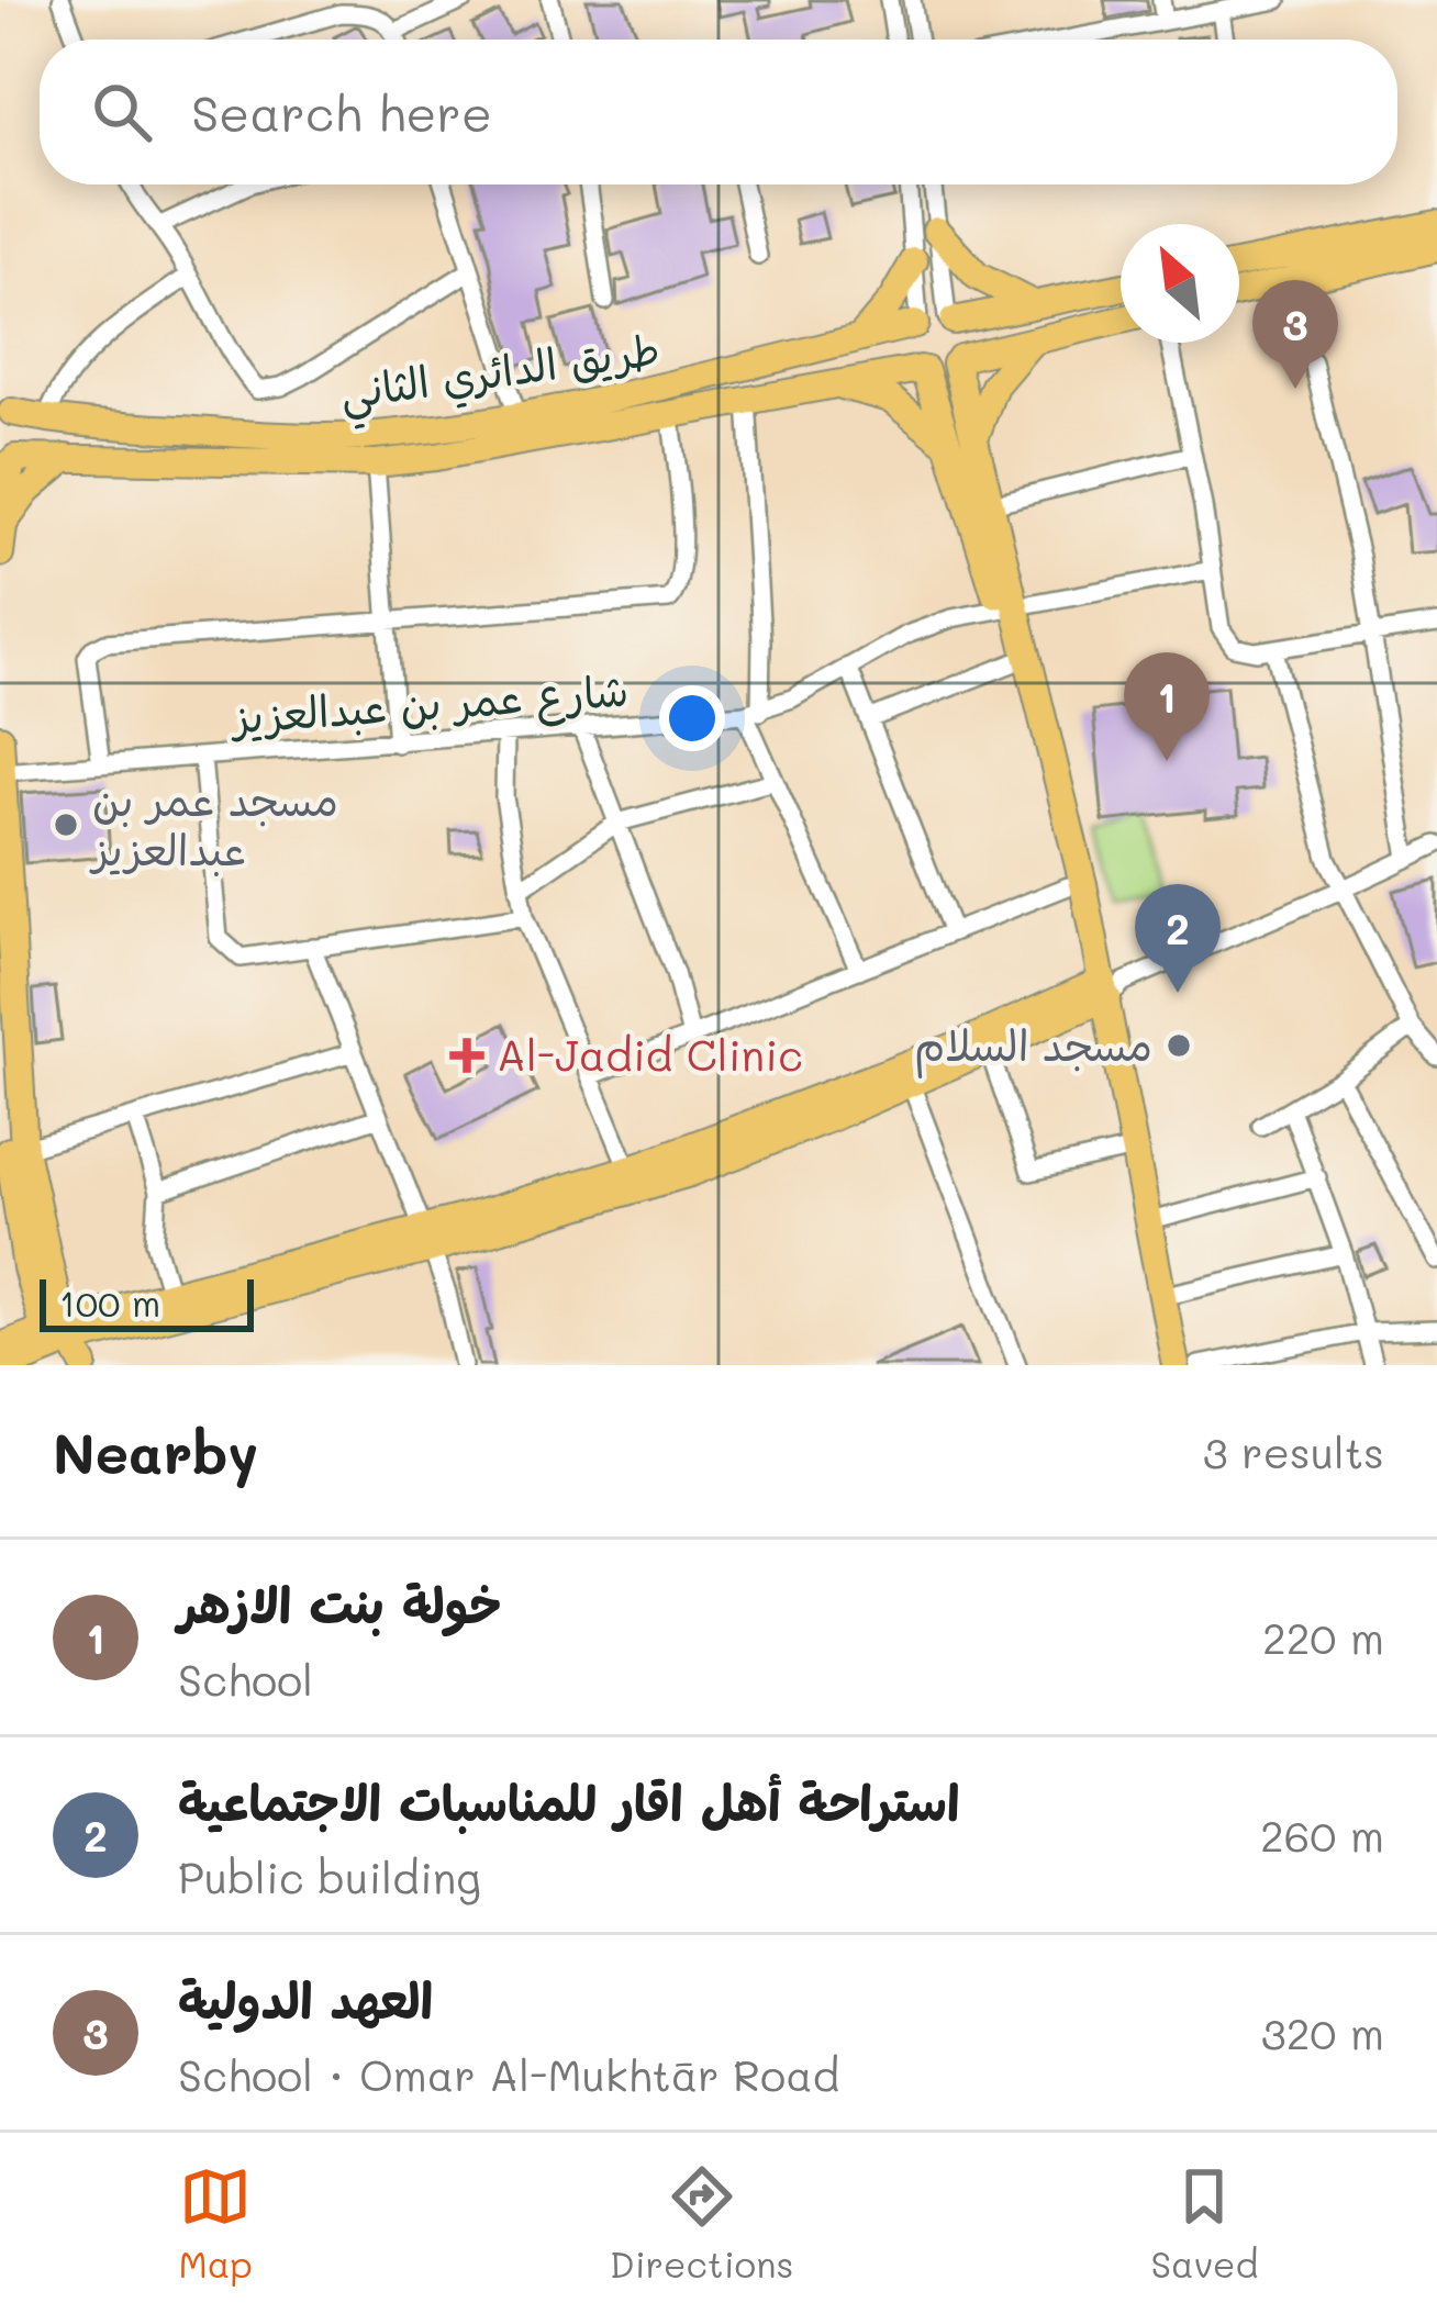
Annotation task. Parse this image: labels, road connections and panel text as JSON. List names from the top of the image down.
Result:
{
  "streets": {
    "main road": ["طريق الدائري الثاني"],
    "street": ["شارع عمر بن عبدالعزيز"]
  },
  "places": {
    "other": ["مسجد عمر بن عبدالعزيز", "مسجد السلام"],
    "health": ["Al-Jadid Clinic"]
  },
  "scale_bar": "100 m",
  "north": "top left",
  "page": {
    "search": "Search here",
    "pins": ["3", "1", "2"],
    "scale": "100 m",
    "heading": ["Nearby", "3 results"],
    "list": [
      {
        "mark": "1",
        "name": "خولة بنت الازهر",
        "note": "School",
        "value": "220 m"
      },
      {
        "mark": "2",
        "name": "استراحة أهل اقار للمناسبات الاجتماعية",
        "note": "Public building",
        "value": "260 m"
      },
      {
        "mark": "3",
        "name": "العهد الدولية",
        "note": "School · Omar Al-Mukhtār Road",
        "value": "320 m"
      }
    ],
    "nav": ["Map", "Directions", "Saved"]
  }
}
